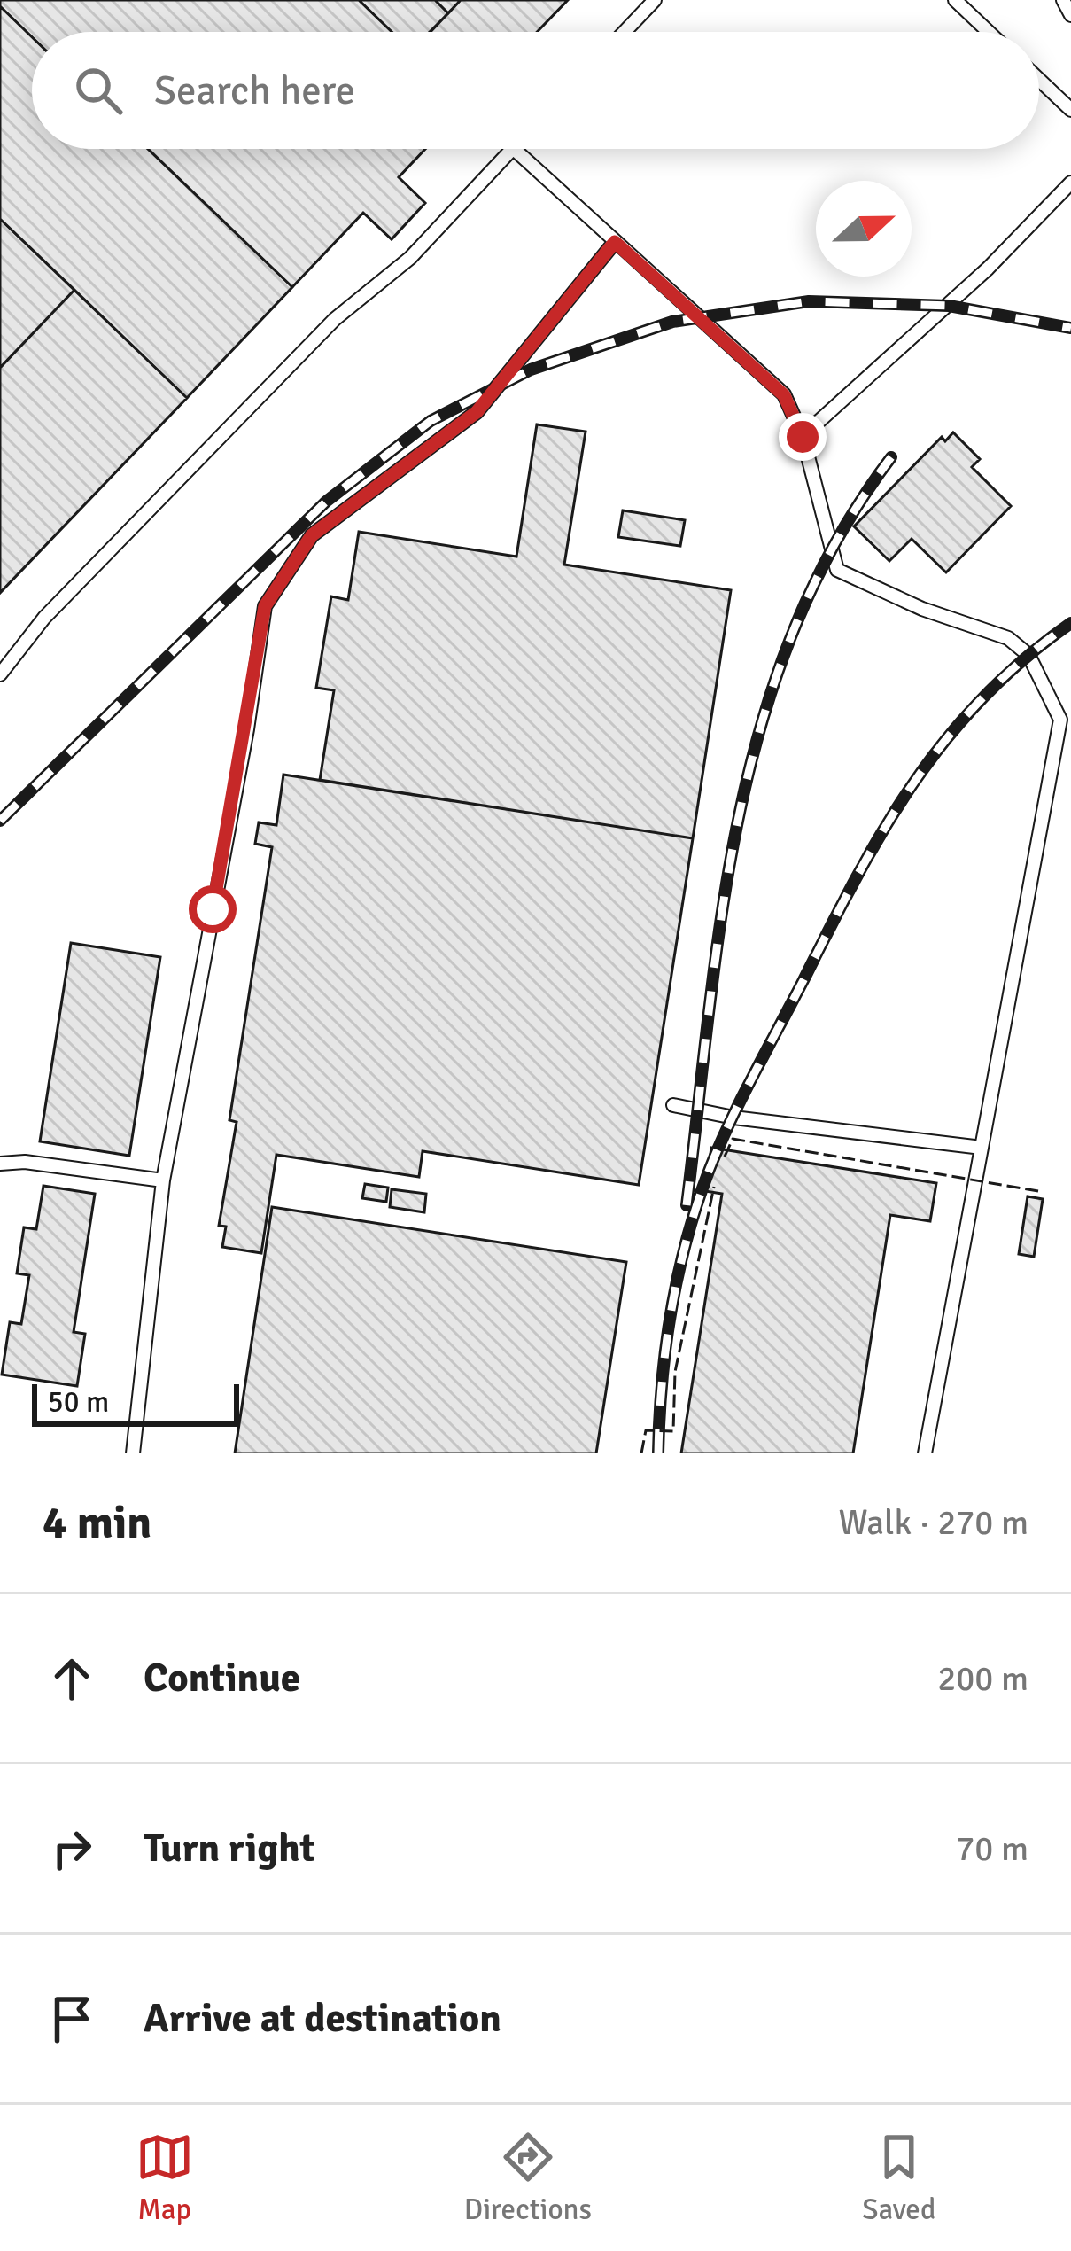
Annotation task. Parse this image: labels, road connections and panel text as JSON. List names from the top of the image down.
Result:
{
  "scale_bar": "50 m",
  "north": "right",
  "page": {
    "search": "Search here",
    "scale": "50 m",
    "heading": ["4 min", "Walk · 270 m"],
    "list": [
      ["Continue", "200 m"],
      ["Turn right", "70 m"],
      "Arrive at destination"
    ],
    "nav": ["Map", "Directions", "Saved"]
  }
}
